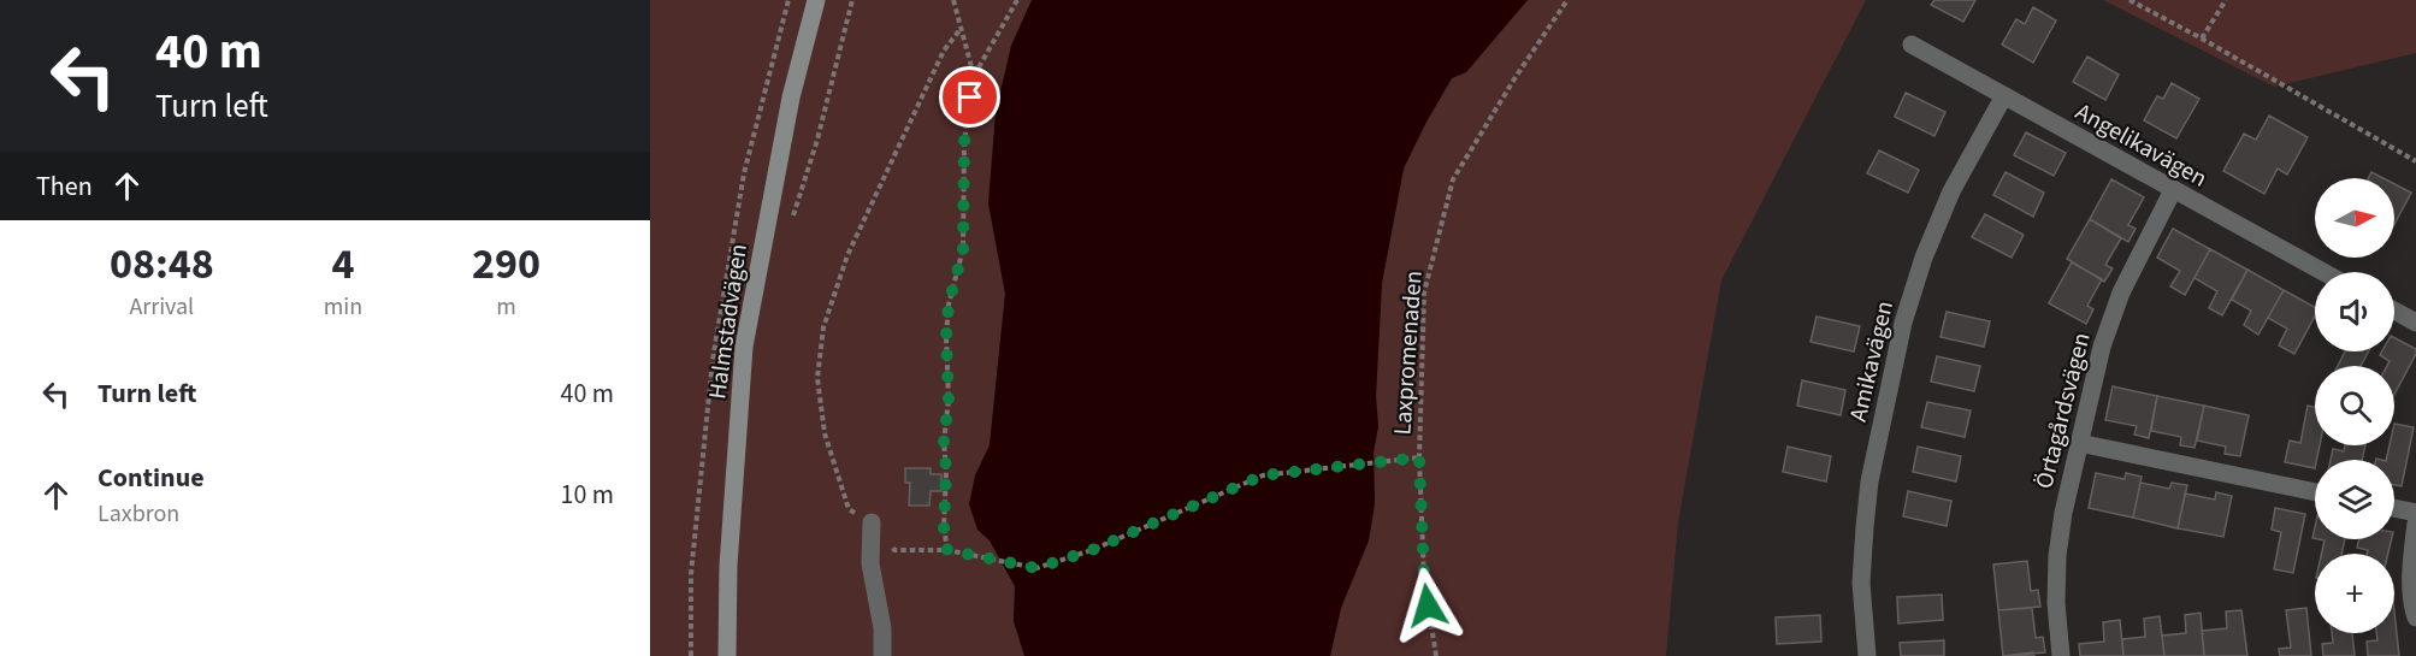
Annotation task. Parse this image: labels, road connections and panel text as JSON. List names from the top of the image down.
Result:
{
  "streets": {
    "main road": ["Halmstadvägen"],
    "street": ["Angelikavägen", "Amikavägen", "Örtagårdsvägen"],
    "path": ["Laxpromenaden"]
  },
  "crossings": [
    ["Angelikavägen", "Amikavägen"],
    ["Angelikavägen", "Örtagårdsvägen"]
  ],
  "north": "right",
  "page": {
    "turn": ["40 m", "Turn left"],
    "then": "Then",
    "map_buttons": "+",
    "eta": [
      "08:48",
      "Arrival",
      "4",
      "min",
      "290",
      "m"
    ],
    "list": [
      {
        "name": "Turn left",
        "value": "40 m"
      },
      {
        "name": "Continue",
        "note": "Laxbron",
        "value": "10 m"
      }
    ]
  }
}
